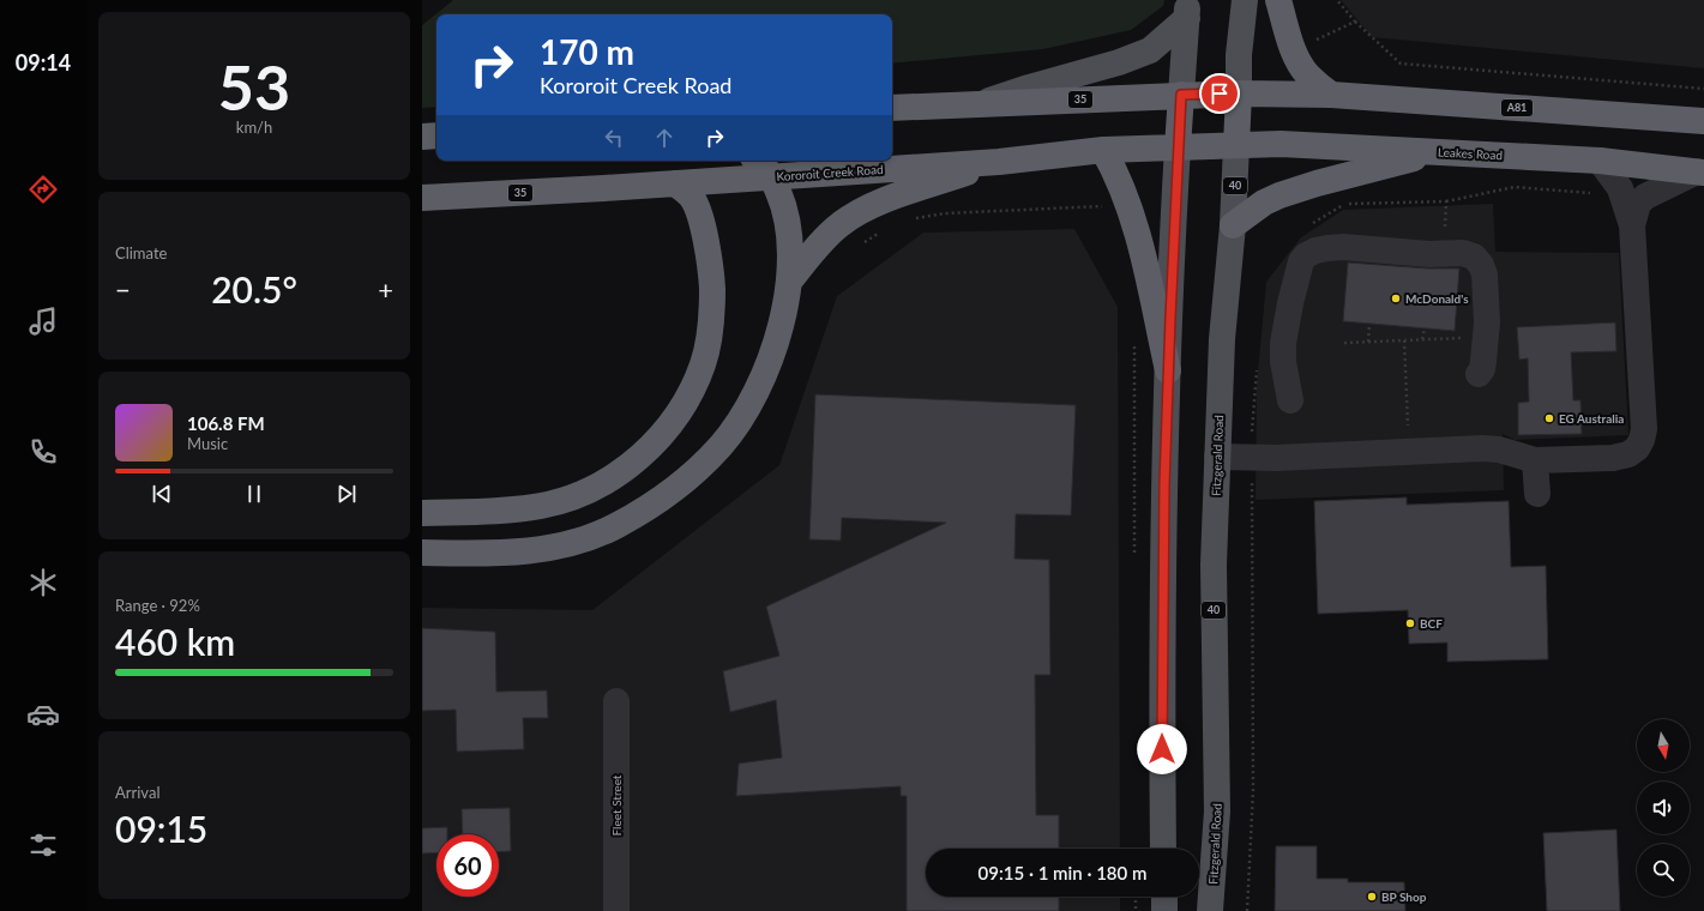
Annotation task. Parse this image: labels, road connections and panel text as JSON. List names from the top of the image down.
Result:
{
  "streets": {
    "highway": [
      "35",
      "A81",
      "Leakes Road",
      "Kororoit Creek Road",
      "Fitzgerald Road"
    ],
    "main road": ["40"],
    "street": ["Fleet Street"]
  },
  "crossings": [
    ["A81", "Fitzgerald Road"],
    ["Leakes Road", "Kororoit Creek Road"],
    ["Leakes Road", "Fitzgerald Road"],
    ["Kororoit Creek Road", "Fitzgerald Road"]
  ],
  "places": [
    "McDonald's",
    "EG Australia",
    "BCF",
    "BP Shop"
  ],
  "north": "bottom",
  "page": {
    "tabs": "09:14",
    "tile": [
      ["53", "km/h"],
      "Climate",
      ["Range · 92%", "460 km"],
      ["Arrival", "09:15"]
    ],
    "turn": ["170 m", "Kororoit Creek Road"],
    "heat": ["−", "20.5°", "+"],
    "song": ["106.8 FM", "Music"],
    "limit": "60",
    "trip": "09:15 · 1 min · 180 m"
  }
}
